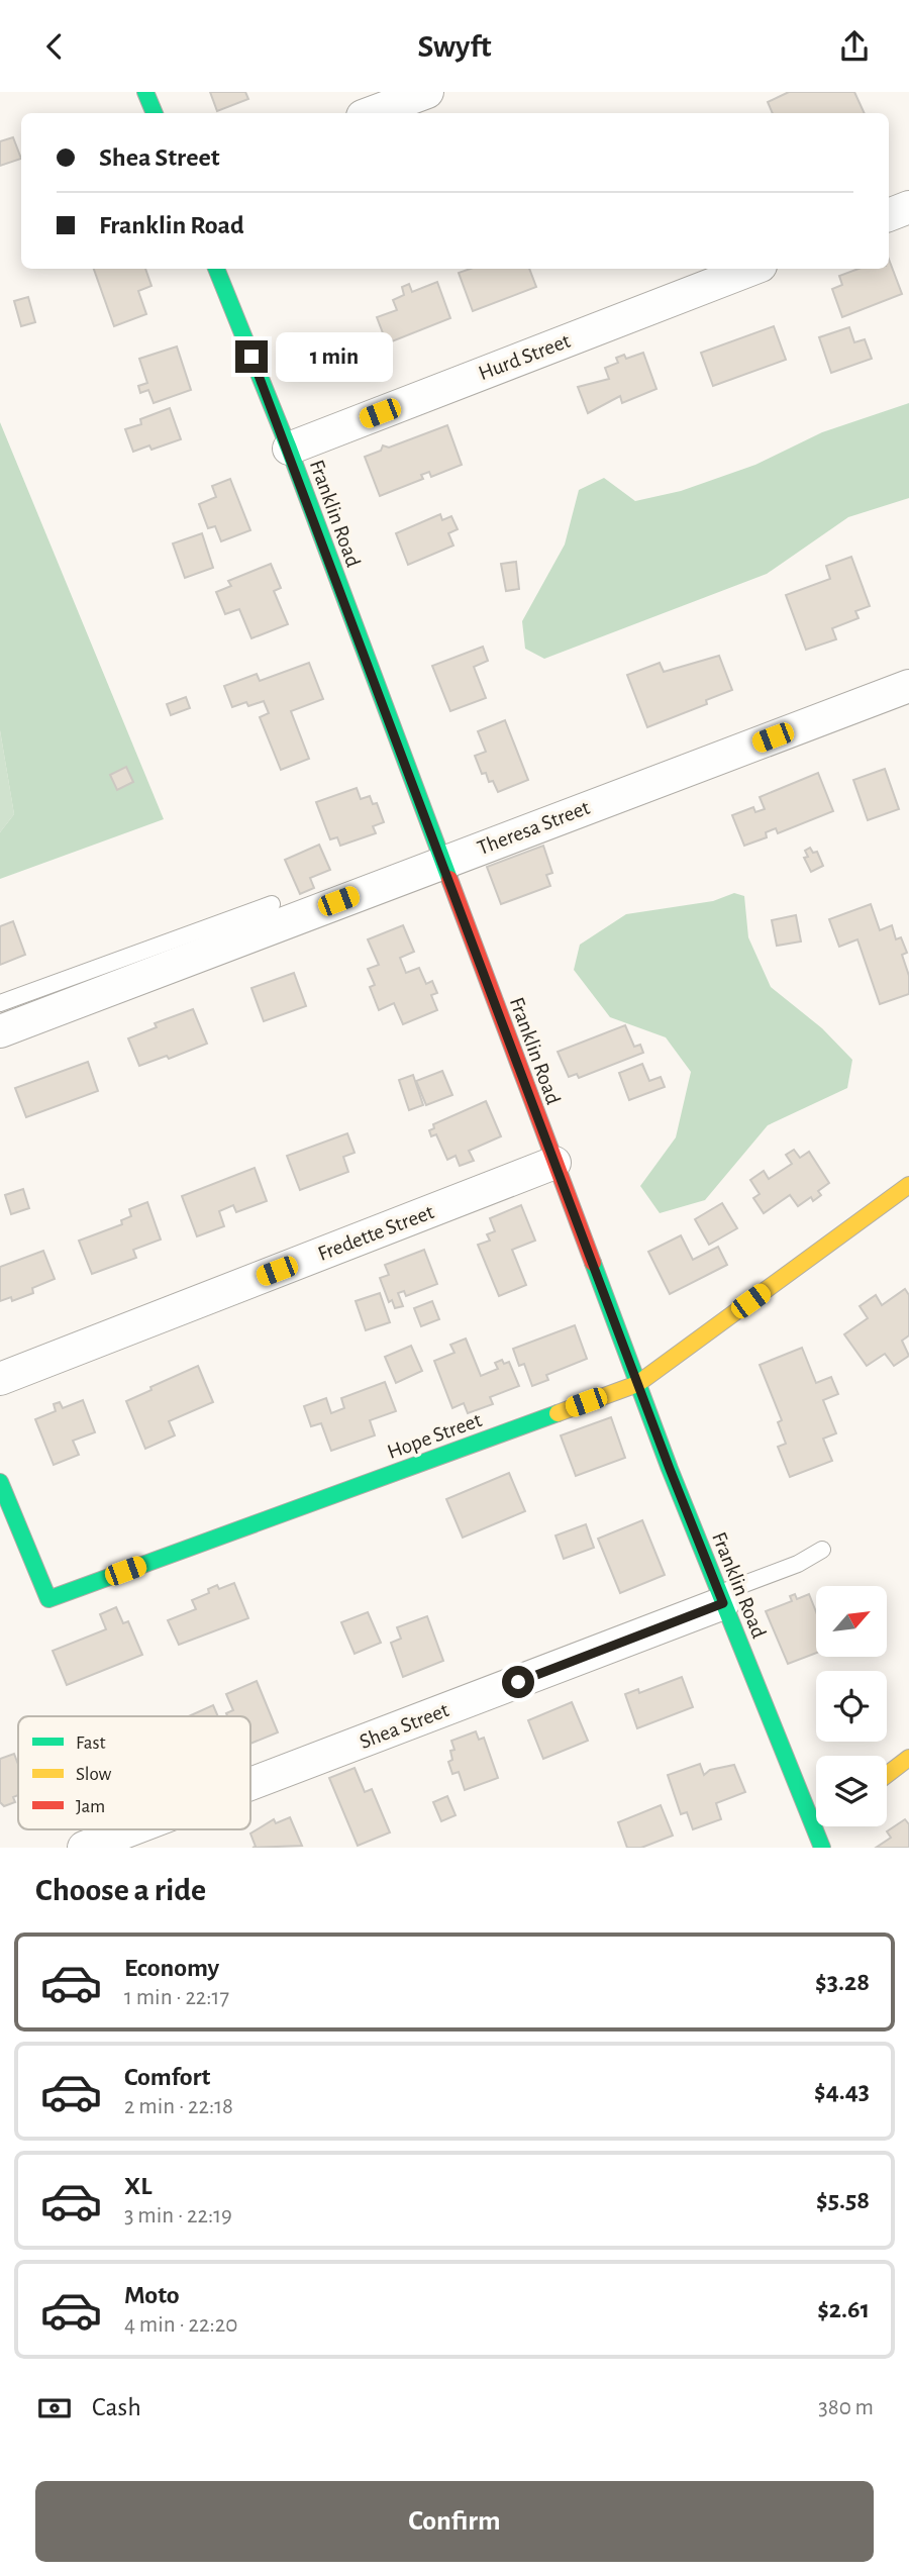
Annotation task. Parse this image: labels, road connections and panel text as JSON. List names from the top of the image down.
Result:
{
  "streets": {
    "main road": ["Franklin Road", "Hope Street"],
    "street": [
      "Hurd Street",
      "Theresa Street",
      "Fredette Street",
      "Shea Street"
    ]
  },
  "crossings": [
    ["Hurd Street", "Franklin Road"],
    ["Franklin Road", "Theresa Street"],
    ["Franklin Road", "Fredette Street"],
    ["Franklin Road", "Hope Street"],
    ["Franklin Road", "Shea Street"]
  ],
  "legend": ["Fast", "Slow", "Jam"],
  "north": "top right",
  "page": {
    "header": "Swyft",
    "banner": ["Shea Street", "Franklin Road"],
    "bubble": "1 min",
    "heading": "Choose a ride",
    "list": [
      {
        "name": "Economy",
        "note": "1 min · 22:17",
        "value": "$3.28"
      },
      {
        "name": "Comfort",
        "note": "2 min · 22:18",
        "value": "$4.43"
      },
      {
        "name": "XL",
        "note": "3 min · 22:19",
        "value": "$5.58"
      },
      {
        "name": "Moto",
        "note": "4 min · 22:20",
        "value": "$2.61"
      }
    ],
    "pay": ["Cash", "380 m"],
    "buttons": "Confirm"
  }
}
